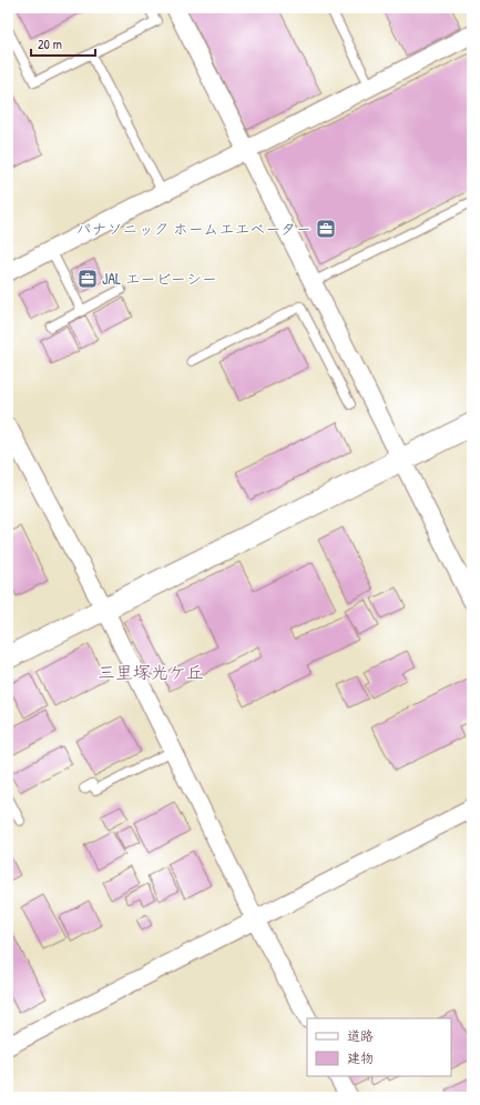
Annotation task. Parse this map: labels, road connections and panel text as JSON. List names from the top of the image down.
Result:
{
  "districts": ["三里塚光ケ丘"],
  "places": {
    "office": ["パナソニック ホームエエベーター", "JAL エービーシー"]
  },
  "legend": ["道路", "建物"],
  "scale_bar": "20 m"
}
